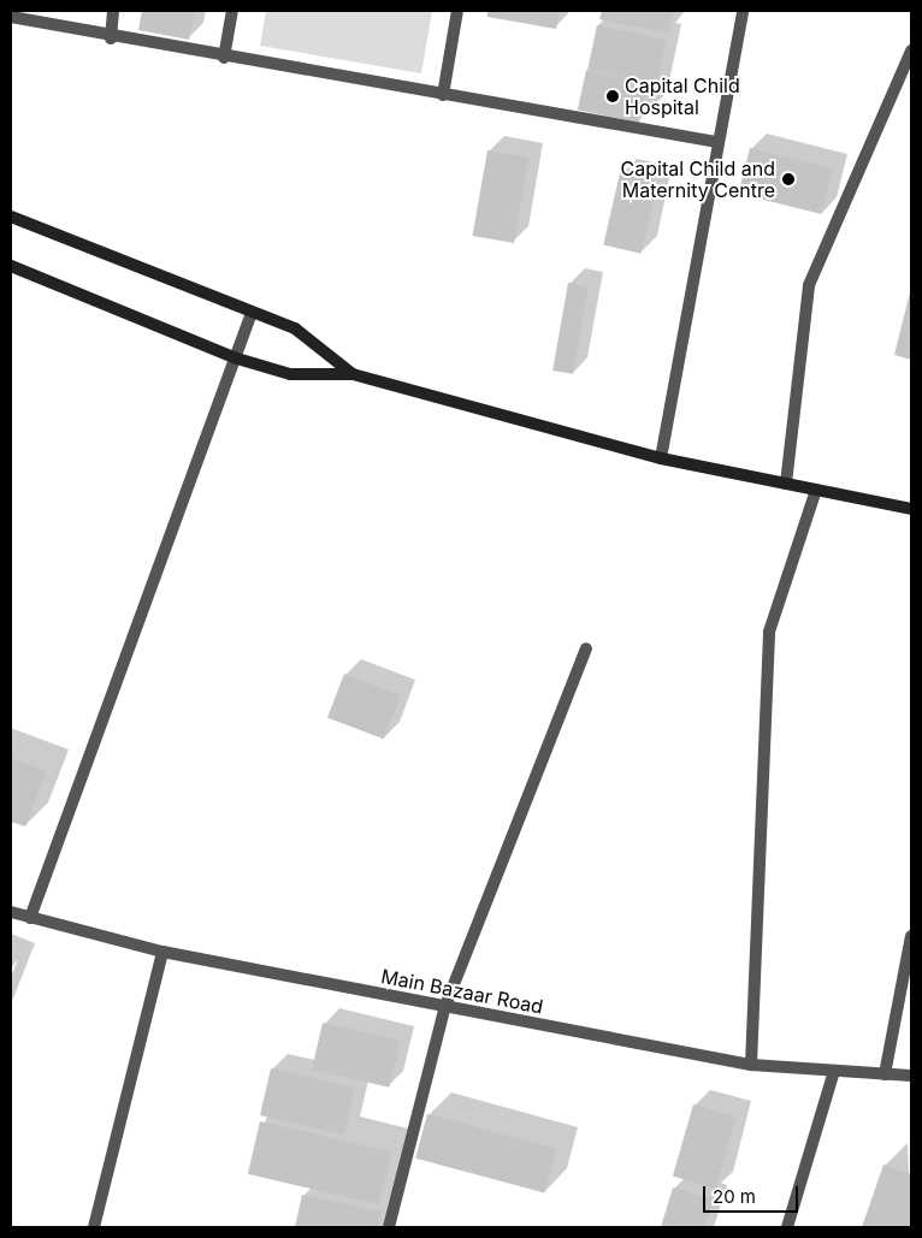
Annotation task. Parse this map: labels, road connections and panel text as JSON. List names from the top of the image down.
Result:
{
  "streets": {
    "street": ["Main Bazaar Road"]
  },
  "places": ["Capital Child Hospital", "Capital Child and Maternity Centre"],
  "scale_bar": "20 m"
}
